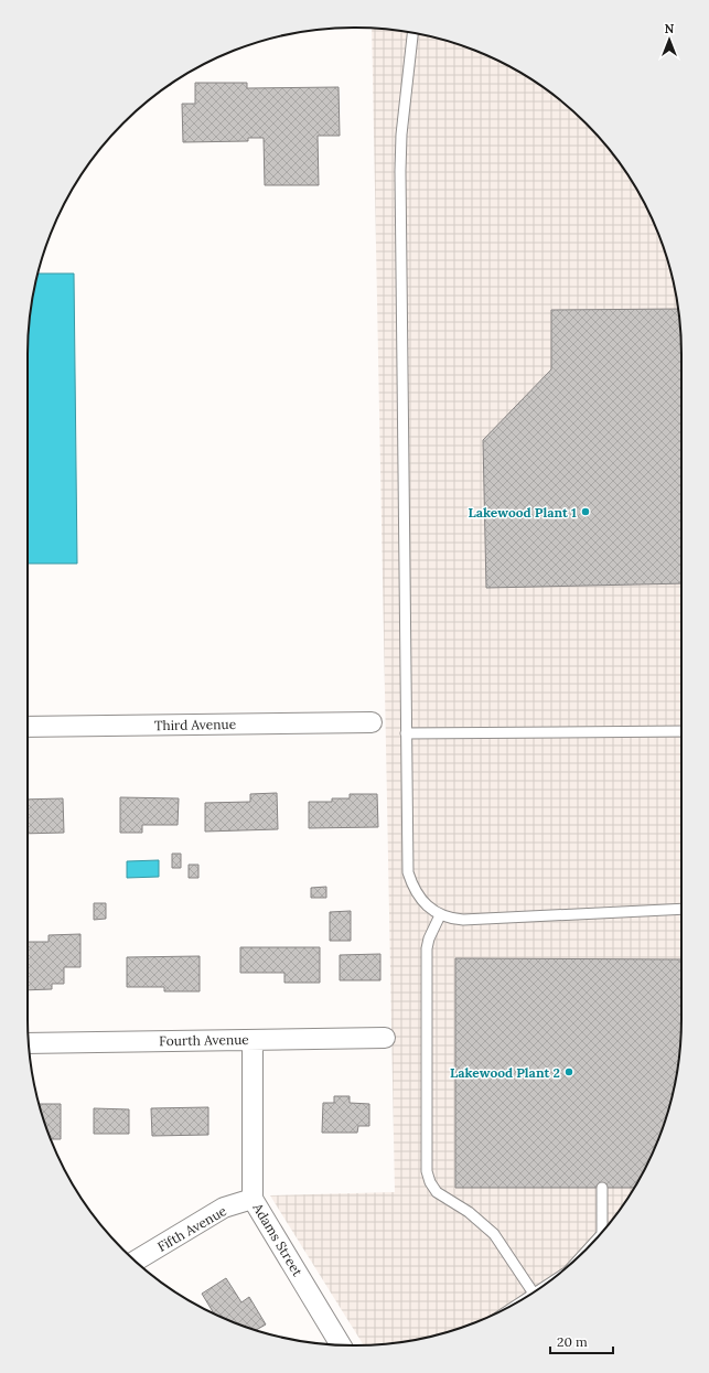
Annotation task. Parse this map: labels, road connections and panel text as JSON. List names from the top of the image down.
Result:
{
  "streets": {
    "street": [
      "Third Avenue",
      "Fourth Avenue",
      "Fifth Avenue",
      "Adams Street"
    ]
  },
  "crossings": [
    ["Fourth Avenue", "Adams Street"],
    ["Fifth Avenue", "Adams Street"]
  ],
  "places": ["Lakewood Plant 1", "Lakewood Plant 2"],
  "scale_bar": "20 m",
  "north": "top"
}
